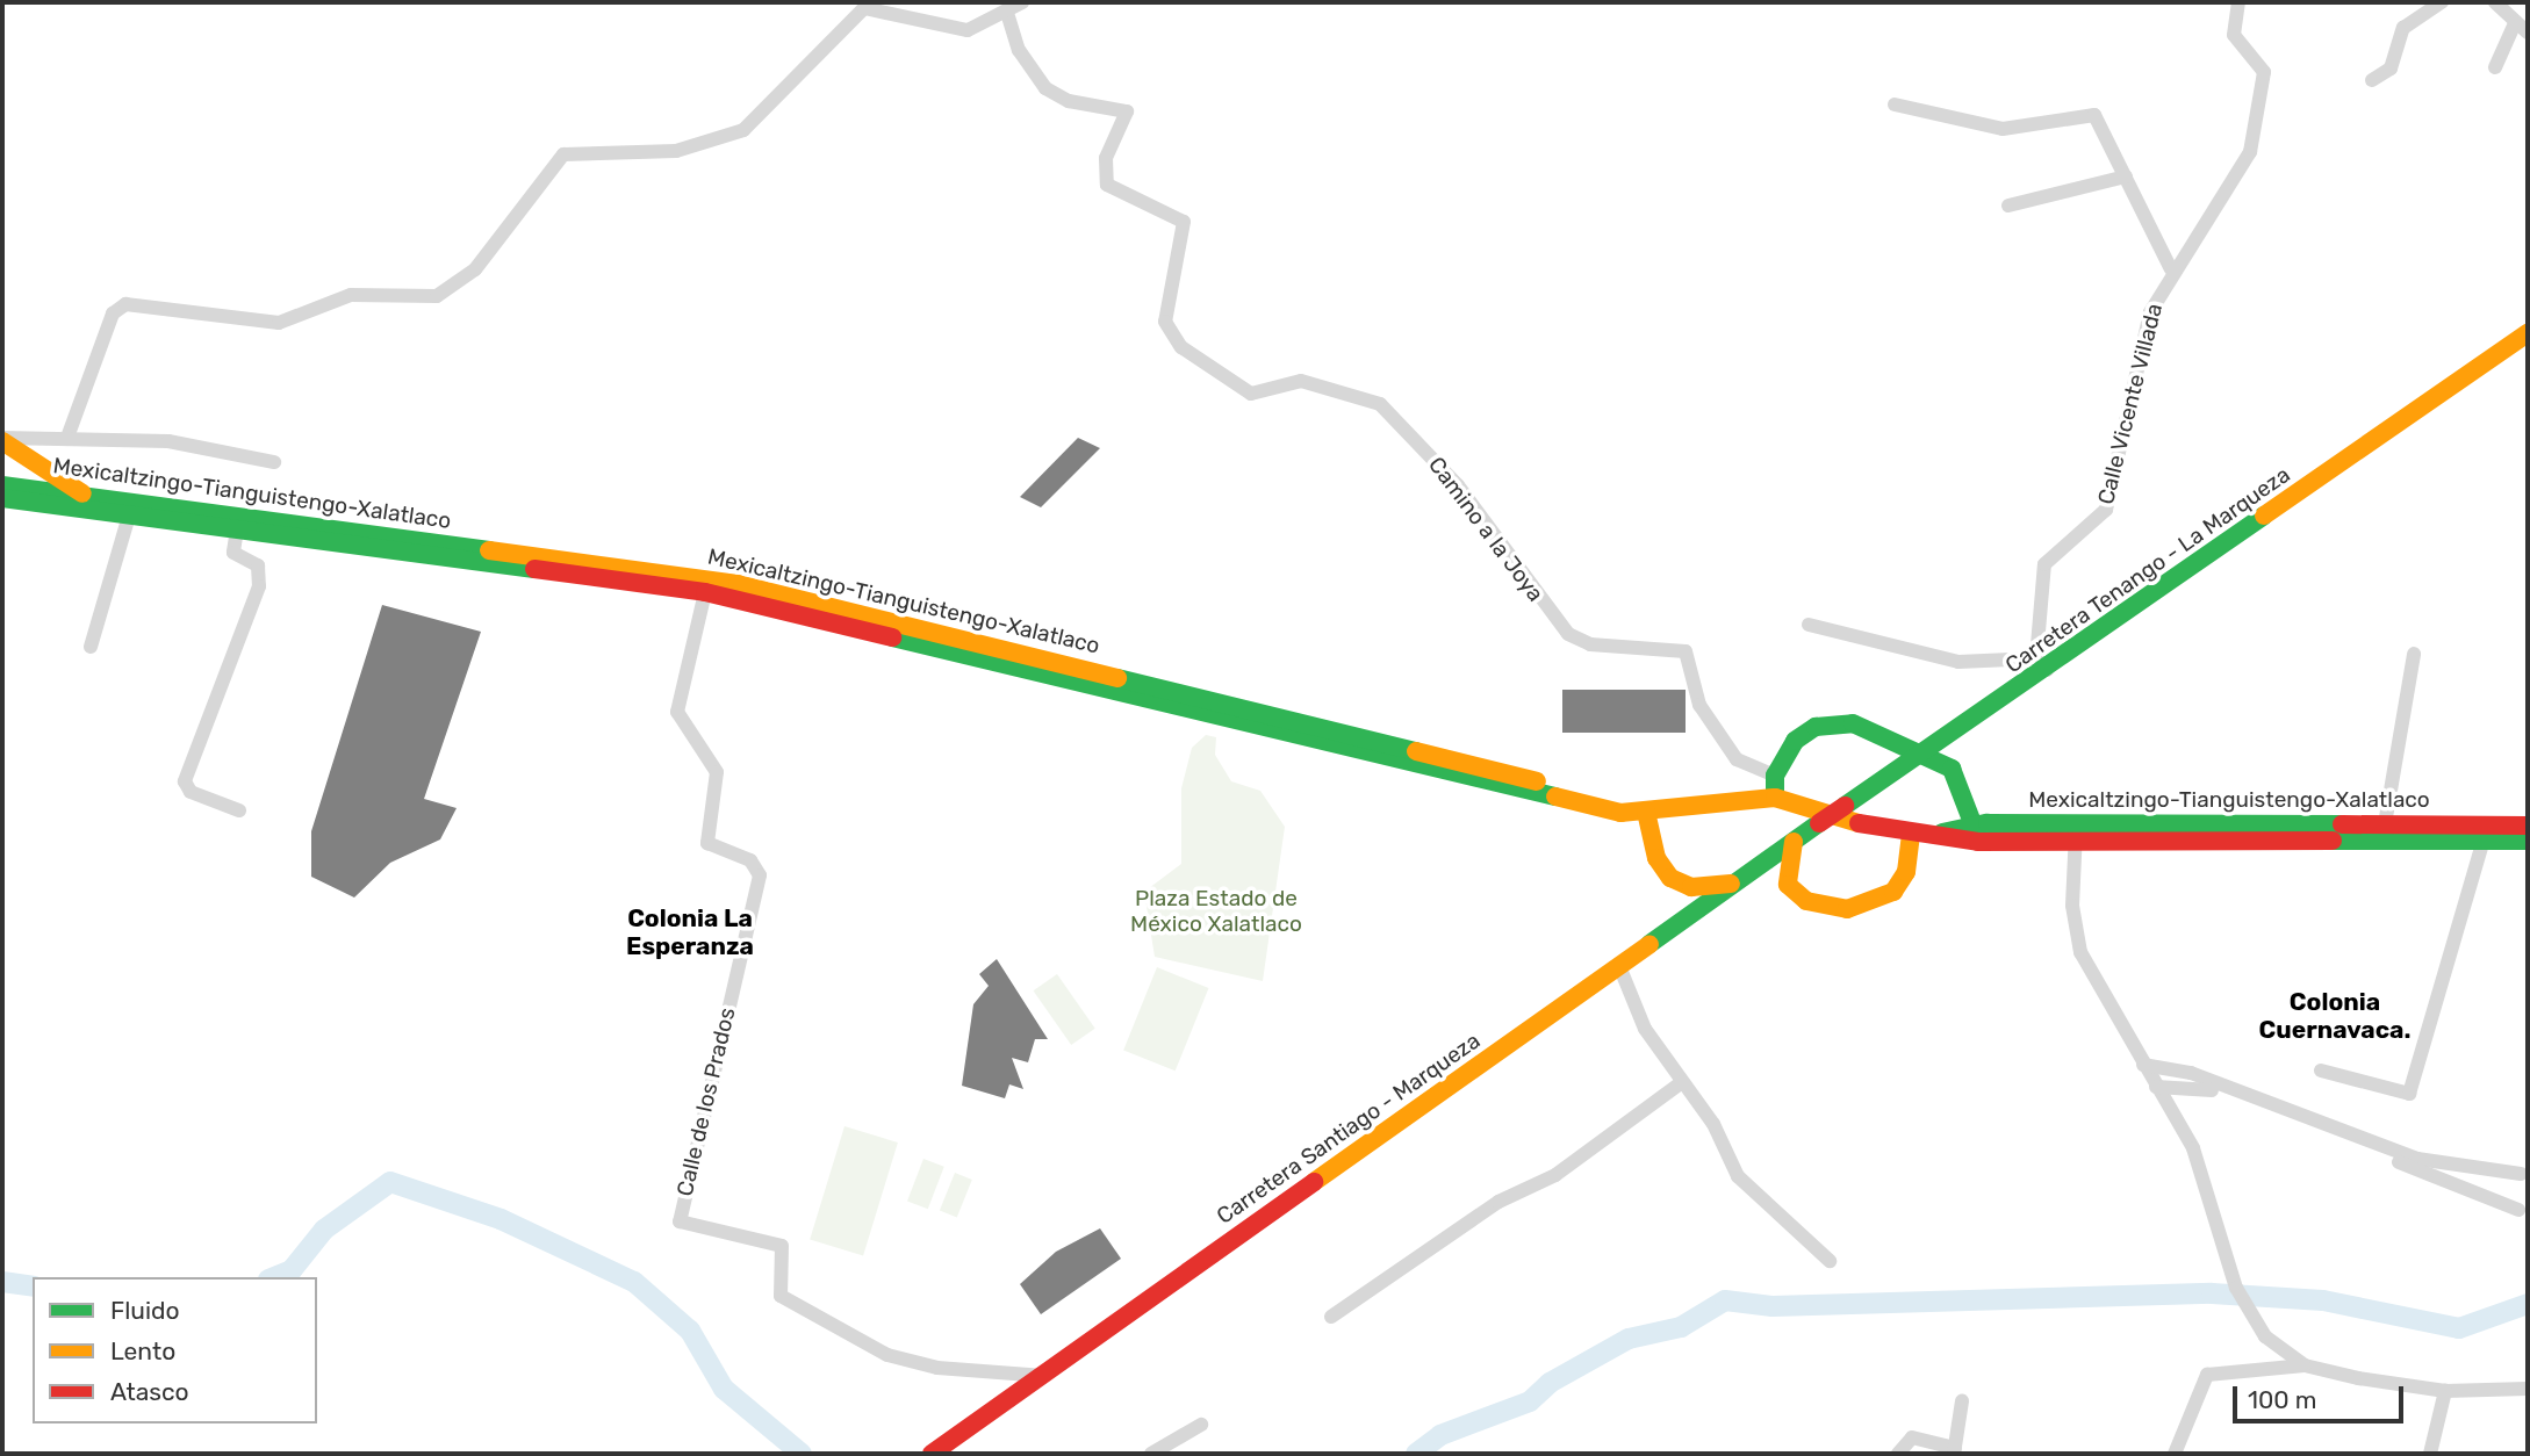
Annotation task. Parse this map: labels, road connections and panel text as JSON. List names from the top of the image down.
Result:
{
  "streets": {
    "main road": ["Mexicaltzingo-Tianguistengo-Xalatlaco", "Carretera Tenango - La Marqueza", "Carretera Santiago - Marqueza"],
    "street": ["Calle Vicente Villada", "Camino a la Joya", "Calle de los Prados"]
  },
  "crossings": [
    ["Calle Vicente Villada", "Carretera Tenango - La Marqueza"],
    ["Mexicaltzingo-Tianguistengo-Xalatlaco", "Calle de los Prados"],
    ["Carretera Tenango - La Marqueza", "Carretera Santiago - Marqueza"],
    ["Calle de los Prados", "Carretera Santiago - Marqueza"]
  ],
  "districts": ["Colonia La Esperanza", "Colonia Cuernavaca."],
  "parks": ["Plaza Estado de México Xalatlaco"],
  "legend": ["Fluido", "Lento", "Atasco"],
  "scale_bar": "100 m"
}
